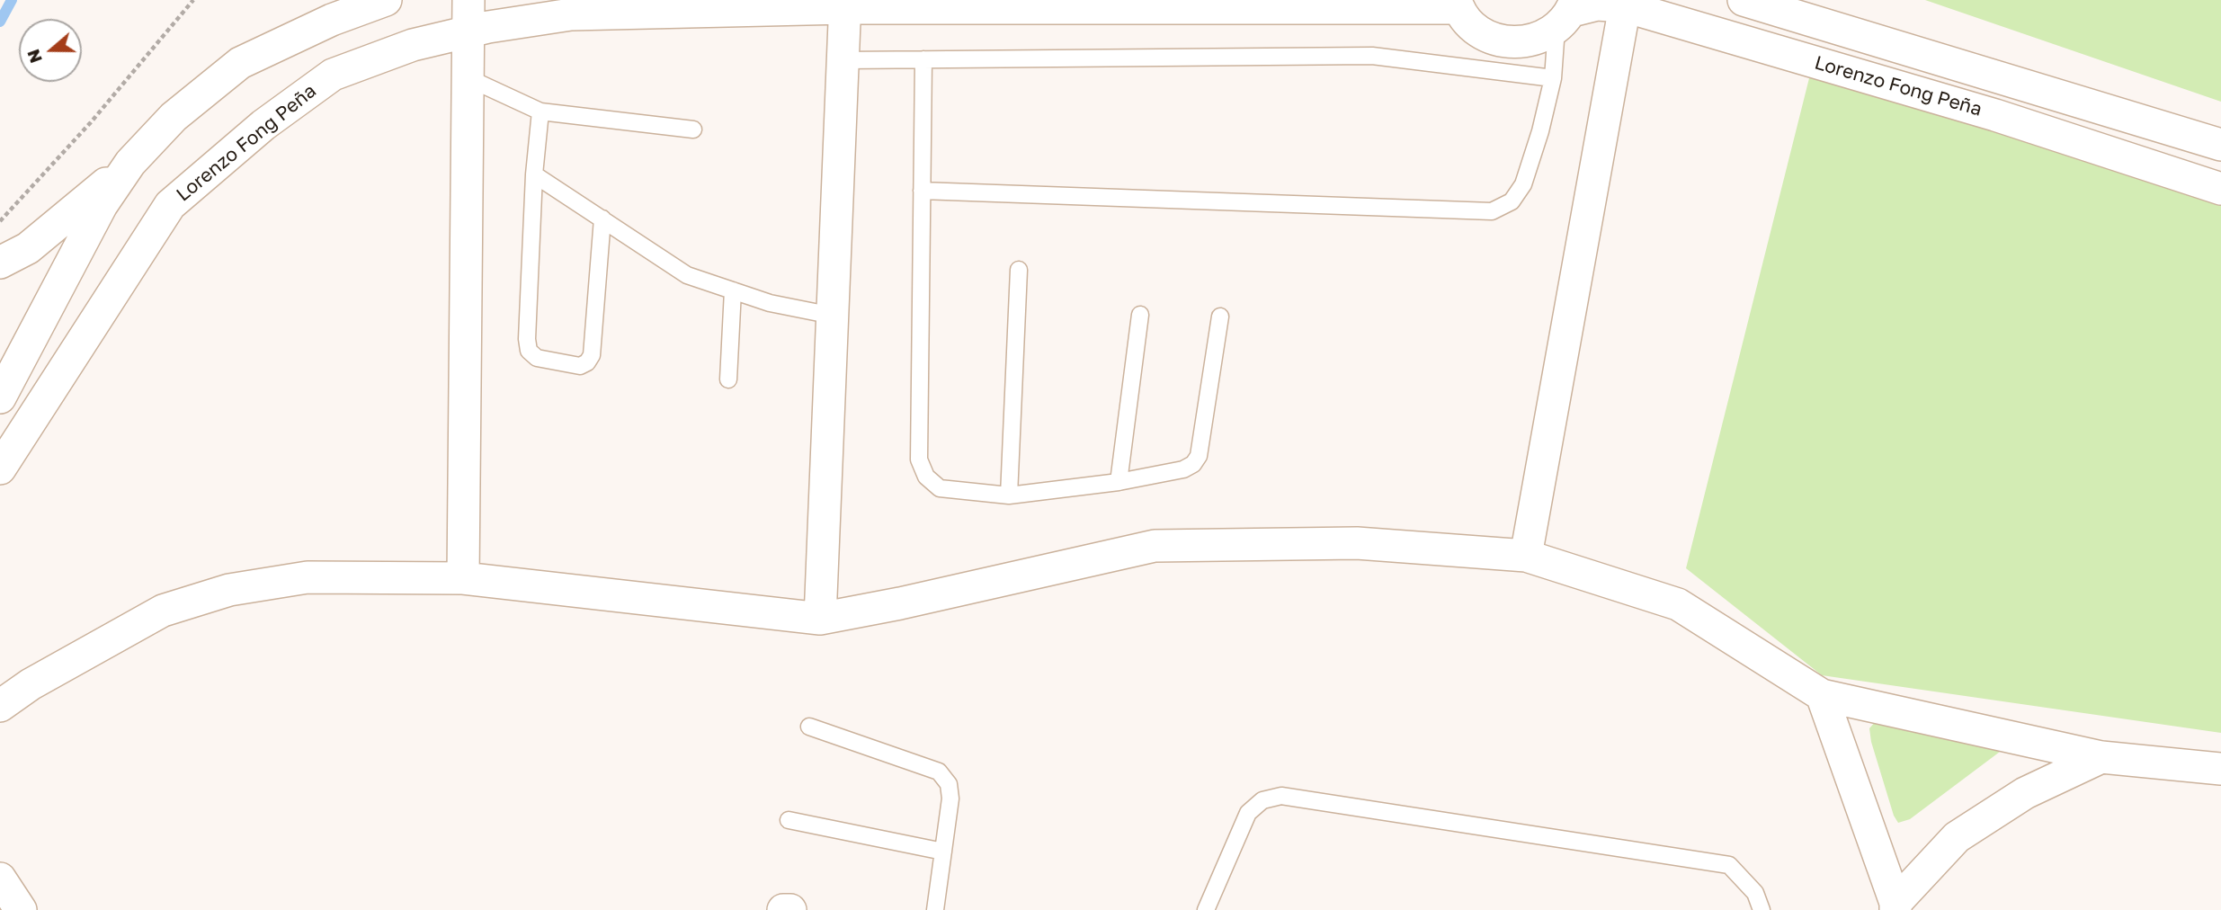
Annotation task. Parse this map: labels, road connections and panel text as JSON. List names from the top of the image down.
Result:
{
  "streets": {
    "street": ["Lorenzo Fong Peña"]
  },
  "north": "left"
}
